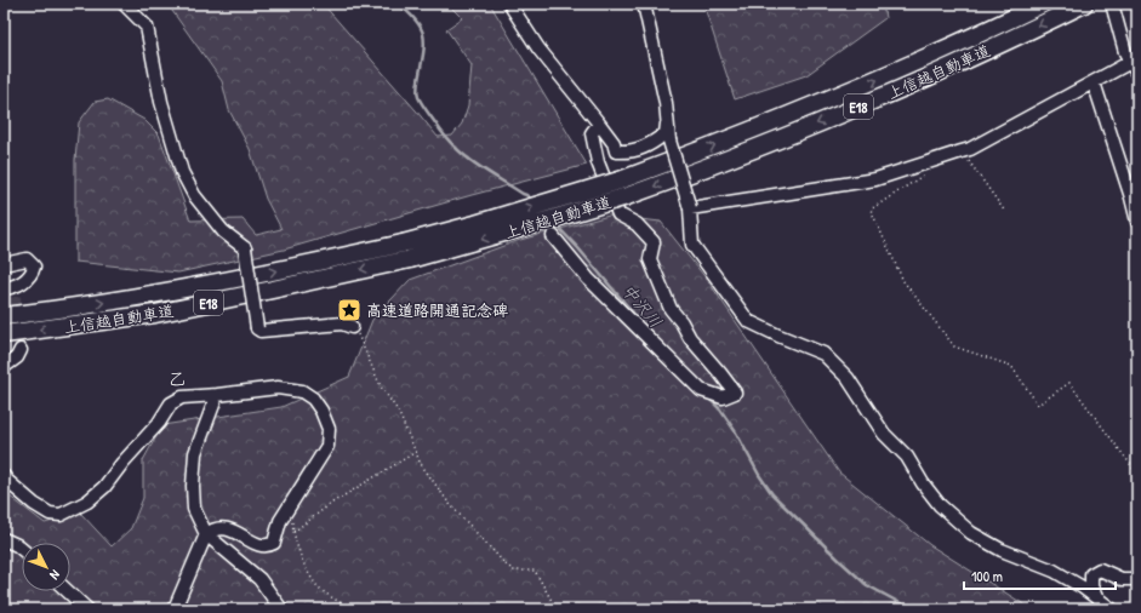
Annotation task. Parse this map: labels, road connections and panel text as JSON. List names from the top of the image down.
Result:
{
  "streets": {
    "highway": ["上信越自動車道", "E18"]
  },
  "districts": ["乙"],
  "water": ["中沢川"],
  "places": {
    "place": ["高速道路開通記念碑"]
  },
  "scale_bar": "100 m",
  "north": "bottom right"
}
